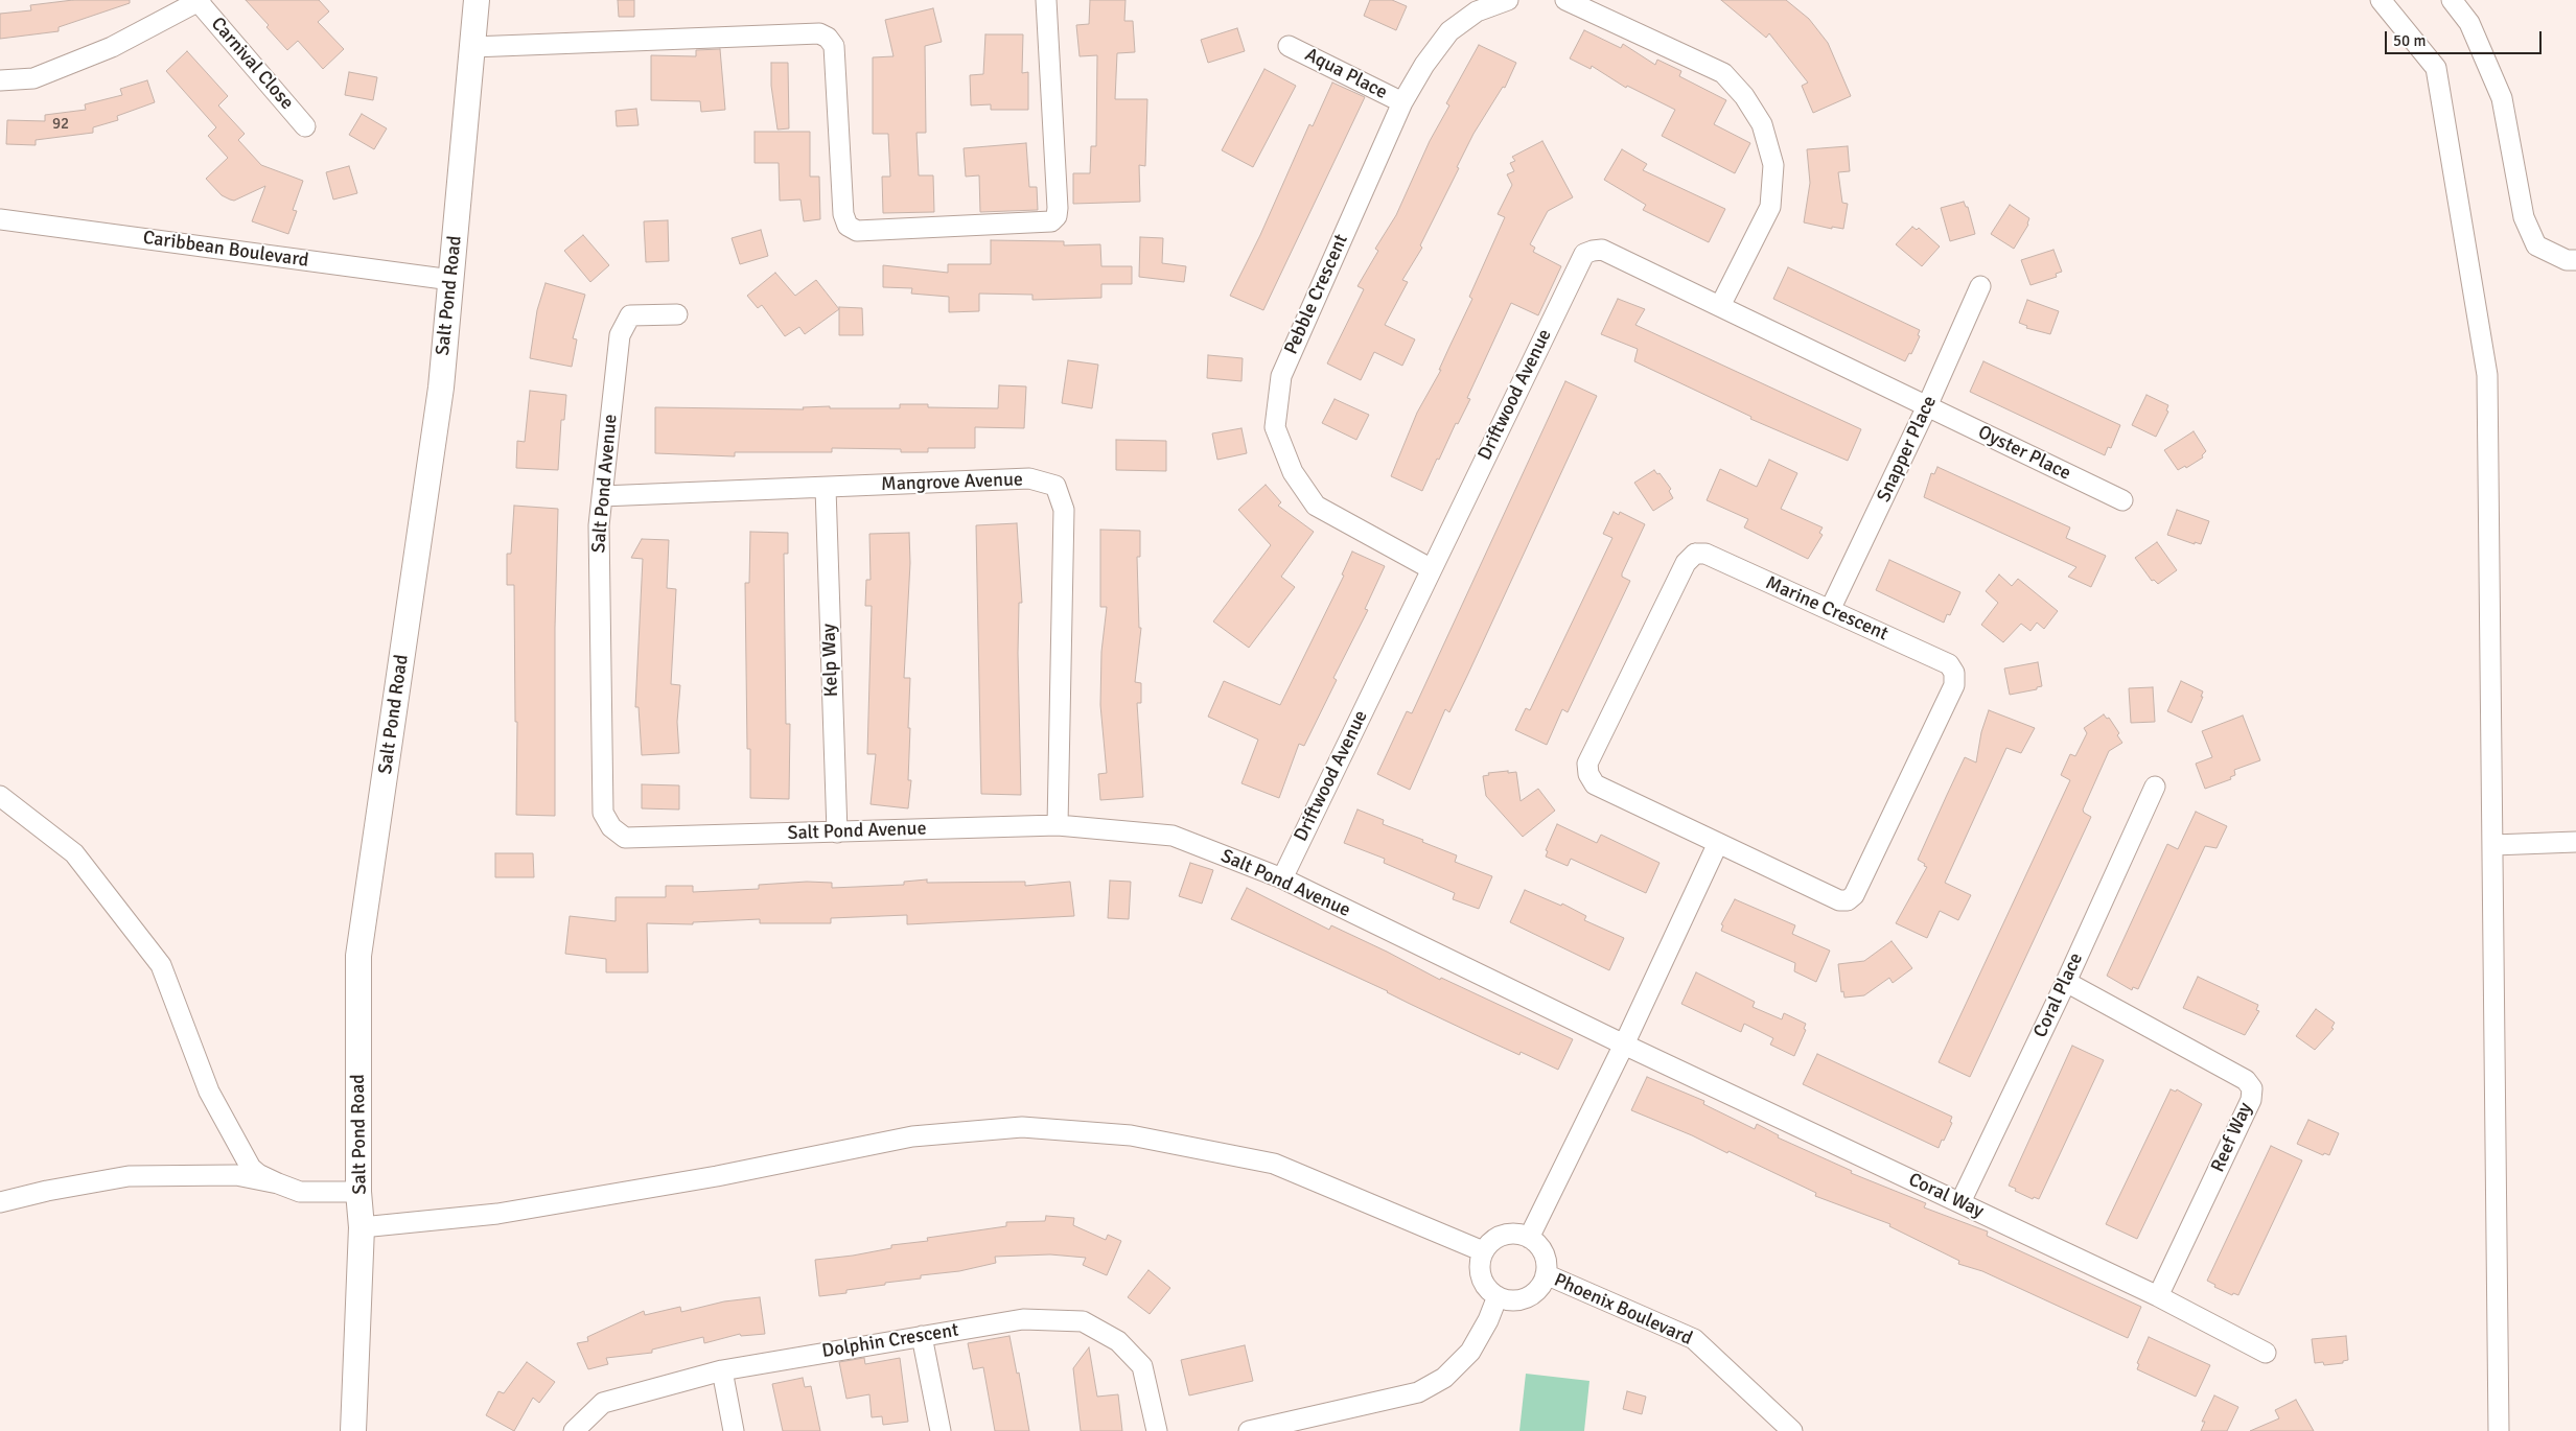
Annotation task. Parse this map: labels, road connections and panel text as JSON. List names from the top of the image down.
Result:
{
  "streets": {
    "street": [
      "Carnival Close",
      "Aqua Place",
      "Caribbean Boulevard",
      "Pebble Crescent",
      "Salt Pond Road",
      "Driftwood Avenue",
      "Snapper Place",
      "Oyster Place",
      "Mangrove Avenue",
      "Salt Pond Avenue",
      "Marine Crescent",
      "Kelp Way",
      "Coral Place",
      "Reef Way",
      "Coral Way",
      "Phoenix Boulevard",
      "Dolphin Crescent"
    ]
  },
  "crossings": [
    ["Aqua Place", "Pebble Crescent"],
    ["Caribbean Boulevard", "Salt Pond Road"],
    ["Pebble Crescent", "Driftwood Avenue"],
    ["Driftwood Avenue", "Snapper Place"],
    ["Driftwood Avenue", "Oyster Place"],
    ["Driftwood Avenue", "Salt Pond Avenue"],
    ["Snapper Place", "Oyster Place"],
    ["Snapper Place", "Marine Crescent"],
    ["Mangrove Avenue", "Salt Pond Avenue"],
    ["Mangrove Avenue", "Kelp Way"],
    ["Salt Pond Avenue", "Kelp Way"],
    ["Salt Pond Avenue", "Coral Way"],
    ["Coral Place", "Reef Way"],
    ["Coral Place", "Coral Way"],
    ["Reef Way", "Coral Way"]
  ],
  "house_numbers": ["92"],
  "scale_bar": "50 m"
}
